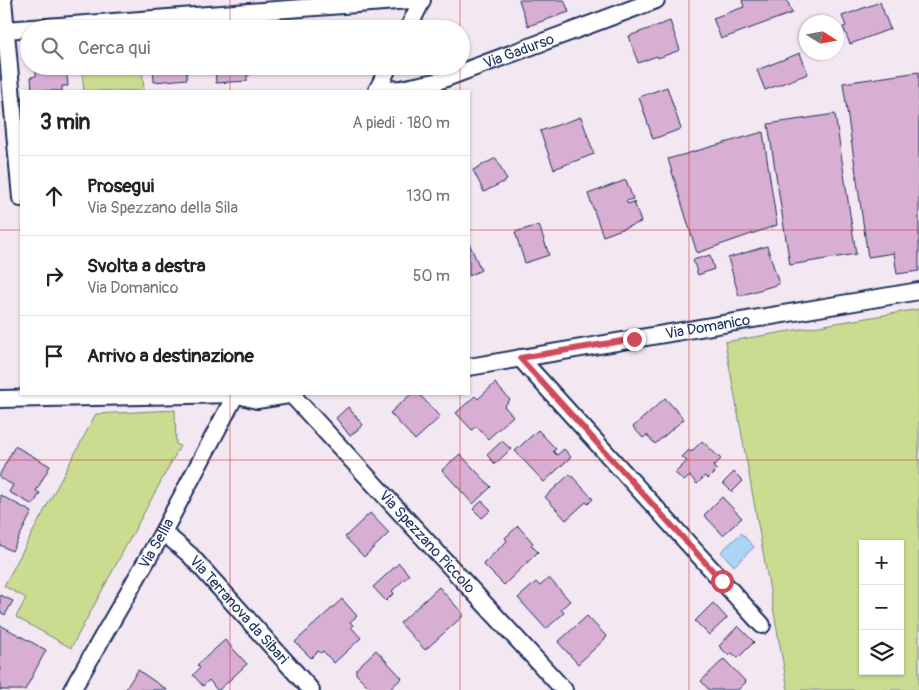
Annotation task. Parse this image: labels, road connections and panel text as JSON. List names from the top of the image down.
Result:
{
  "streets": {
    "street": [
      "Via Gadurso",
      "Via Domanico",
      "Via Spezzano Piccolo",
      "Via Sellia",
      "Via Terranova da Sibari"
    ]
  },
  "crossings": [
    ["Via Sellia", "Via Terranova da Sibari"]
  ],
  "north": "right",
  "page": {
    "search": "Cerca qui",
    "heading": ["3 min", "A piedi · 180 m"],
    "list": [
      ["Prosegui", "Via Spezzano della Sila", "130 m"],
      ["Svolta a destra", "Via Domanico", "50 m"],
      "Arrivo a destinazione"
    ],
    "map_buttons": ["+", "−"]
  }
}
